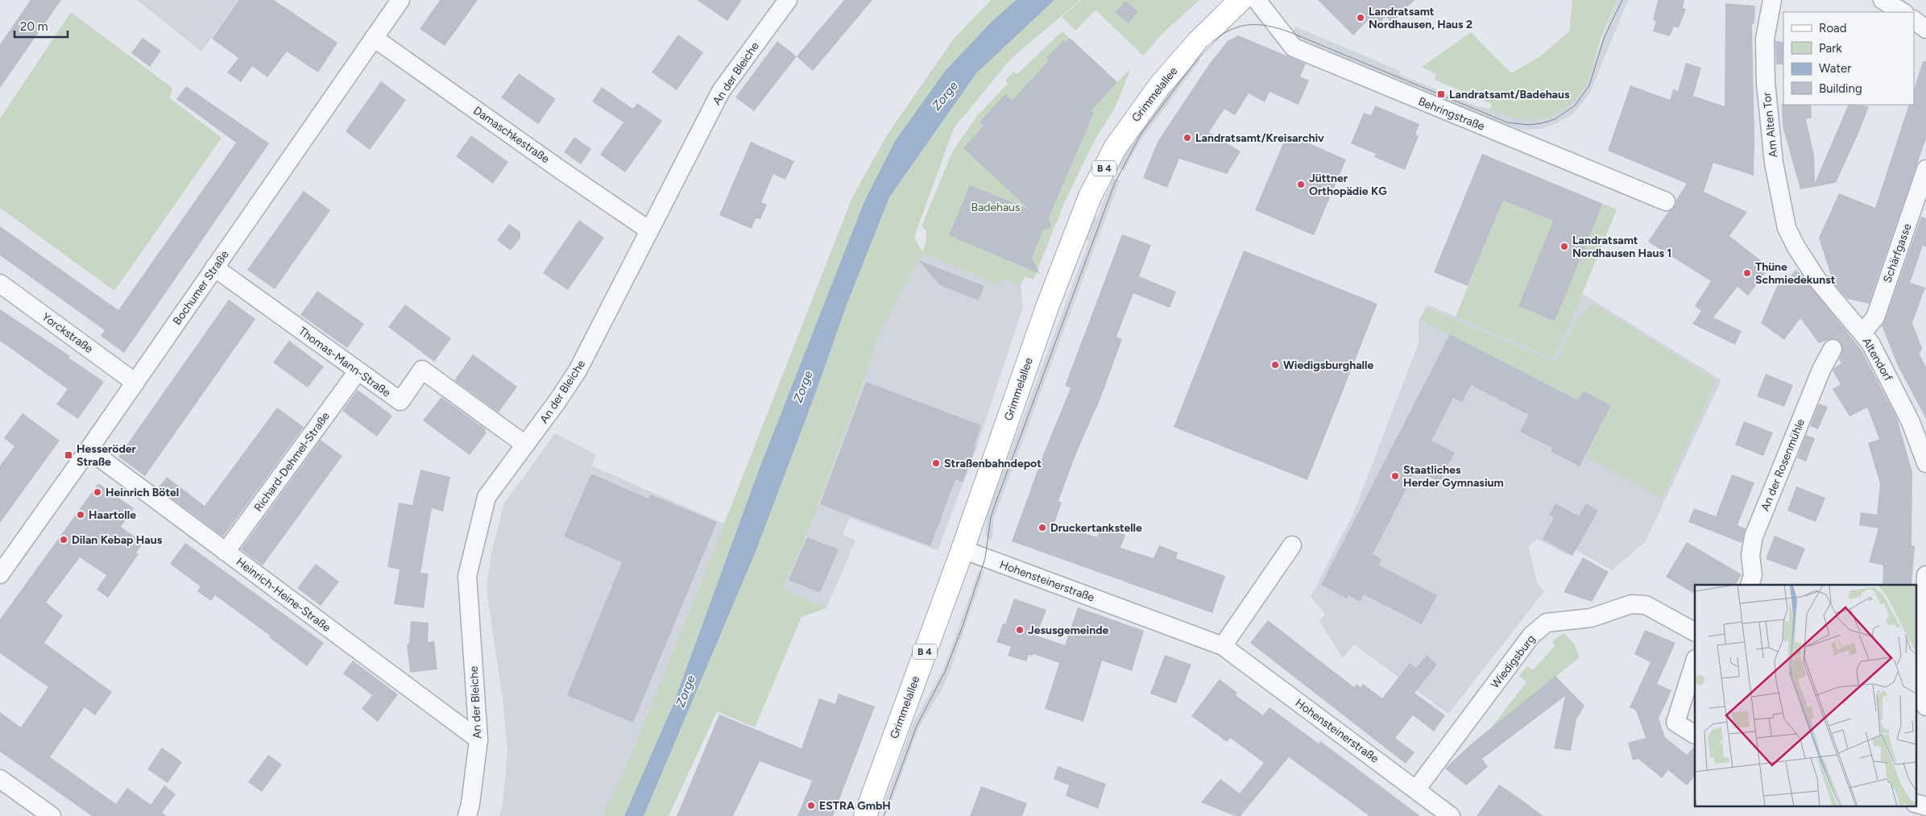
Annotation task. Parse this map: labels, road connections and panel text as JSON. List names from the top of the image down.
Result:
{
  "streets": {
    "main road": ["Grimmelallee", "B 4"],
    "street": [
      "An der Bleiche",
      "Behringstraße",
      "Am Alten Tor",
      "Damaschkestraße",
      "Schärfgasse",
      "Bochumer Straße",
      "Yorckstraße",
      "Altendorf",
      "Thomas-Mann-Straße",
      "Richard-Dehmel-Straße",
      "An der Rosenmühle",
      "Hohensteinerstraße",
      "Heinrich-Heine-Straße",
      "Wiedigsburg"
    ]
  },
  "crossings": [
    ["An der Bleiche", "Damaschkestraße"],
    ["An der Bleiche", "Thomas-Mann-Straße"],
    ["An der Bleiche", "Heinrich-Heine-Straße"],
    ["Grimmelallee", "Hohensteinerstraße"],
    ["Am Alten Tor", "Altendorf"],
    ["Damaschkestraße", "Bochumer Straße"],
    ["Schärfgasse", "Altendorf"],
    ["Bochumer Straße", "Yorckstraße"],
    ["Bochumer Straße", "Thomas-Mann-Straße"],
    ["Bochumer Straße", "Heinrich-Heine-Straße"],
    ["Thomas-Mann-Straße", "Richard-Dehmel-Straße"],
    ["Richard-Dehmel-Straße", "Heinrich-Heine-Straße"],
    ["Hohensteinerstraße", "Wiedigsburg"]
  ],
  "water": ["Zorge"],
  "parks": ["Badehaus"],
  "places": {
    "other": [
      "Landratsamt Nordhausen, Haus 2",
      "Landratsamt/Kreisarchiv",
      "Jüttner Orthopädie KG",
      "Landratsamt Nordhausen Haus 1",
      "Thüne Schmiedekunst",
      "Wiedigsburghalle",
      "Straßenbahndepot",
      "Staatliches Herder Gymnasium",
      "Heinrich Bötel",
      "Haartolle",
      "Druckertankstelle",
      "Dilan Kebap Haus",
      "Jesusgemeinde",
      "ESTRA GmbH"
    ],
    "transit": ["Landratsamt/Badehaus", "Hesseröder Straße"]
  },
  "legend": [
    "Road",
    "Park",
    "Water",
    "Building"
  ],
  "scale_bar": "20 m"
}
